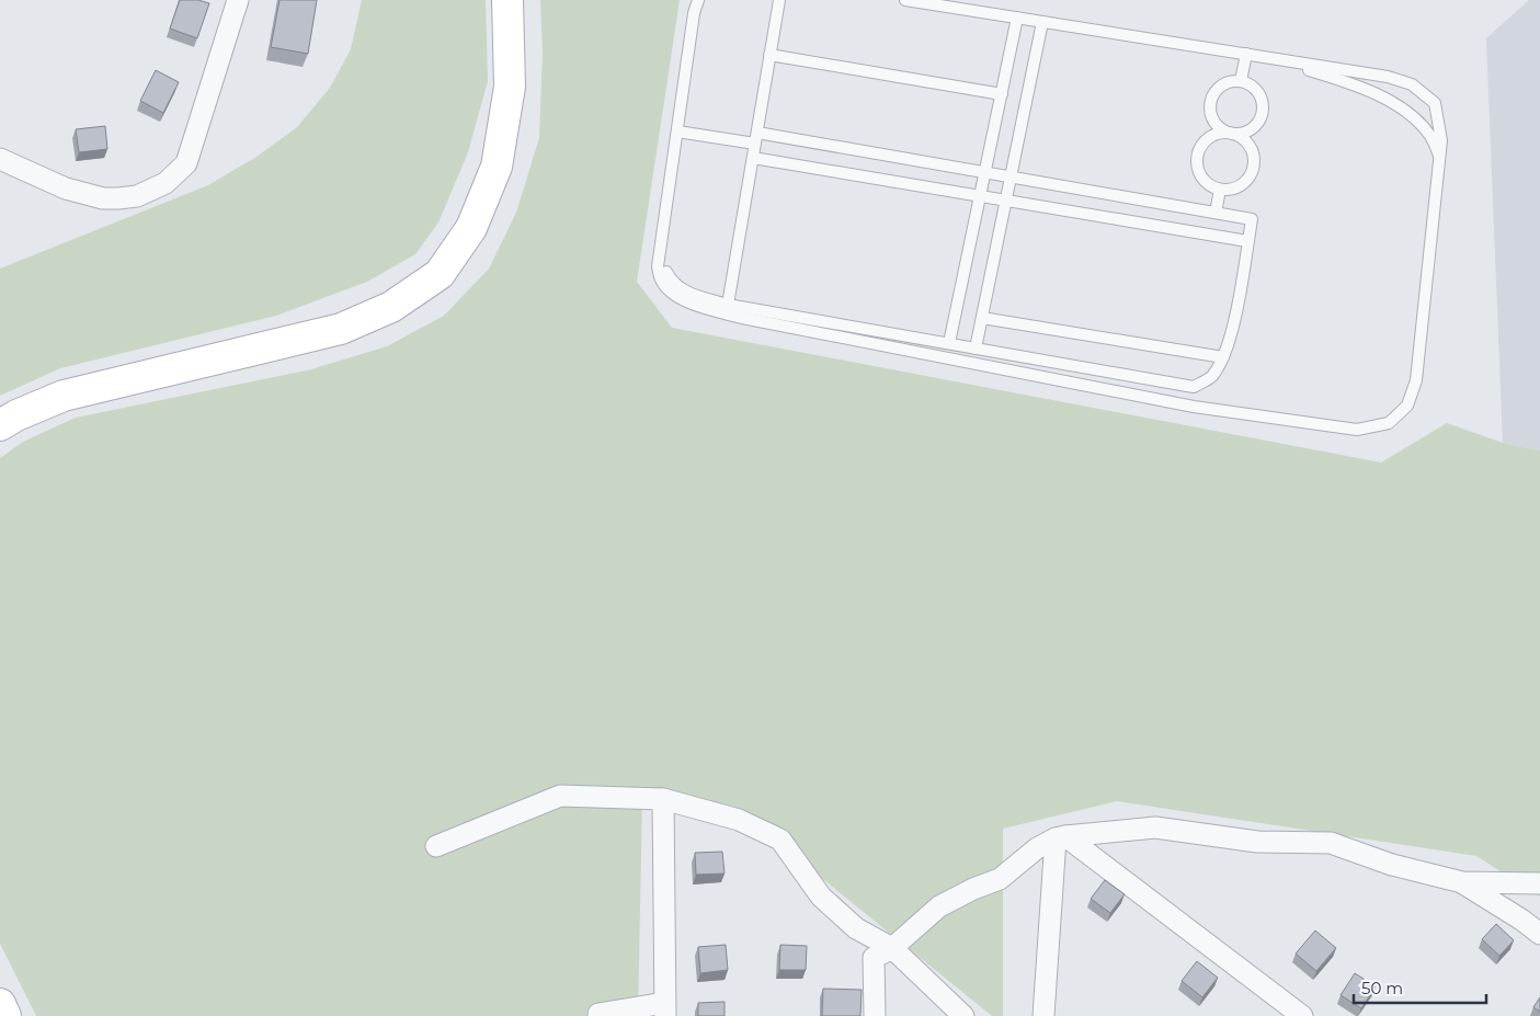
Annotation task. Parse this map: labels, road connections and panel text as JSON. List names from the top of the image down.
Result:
{
  "scale_bar": "50 m"
}
